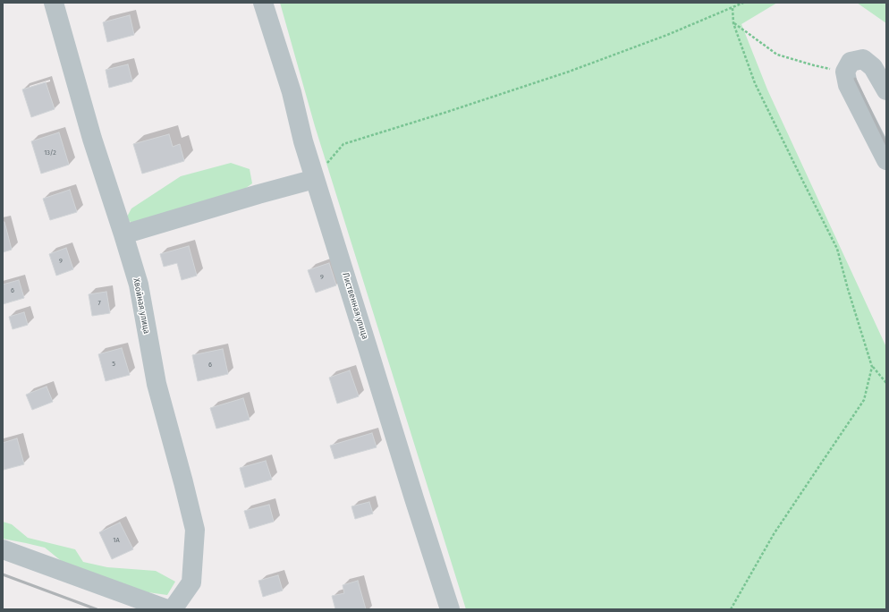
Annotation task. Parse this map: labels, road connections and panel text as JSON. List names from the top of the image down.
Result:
{
  "streets": {
    "street": ["Хвойная улица", "Лиственная улица"]
  },
  "house_numbers": [
    "13/2",
    "9",
    "9",
    "6",
    "7",
    "5",
    "6",
    "1А"
  ]
}
